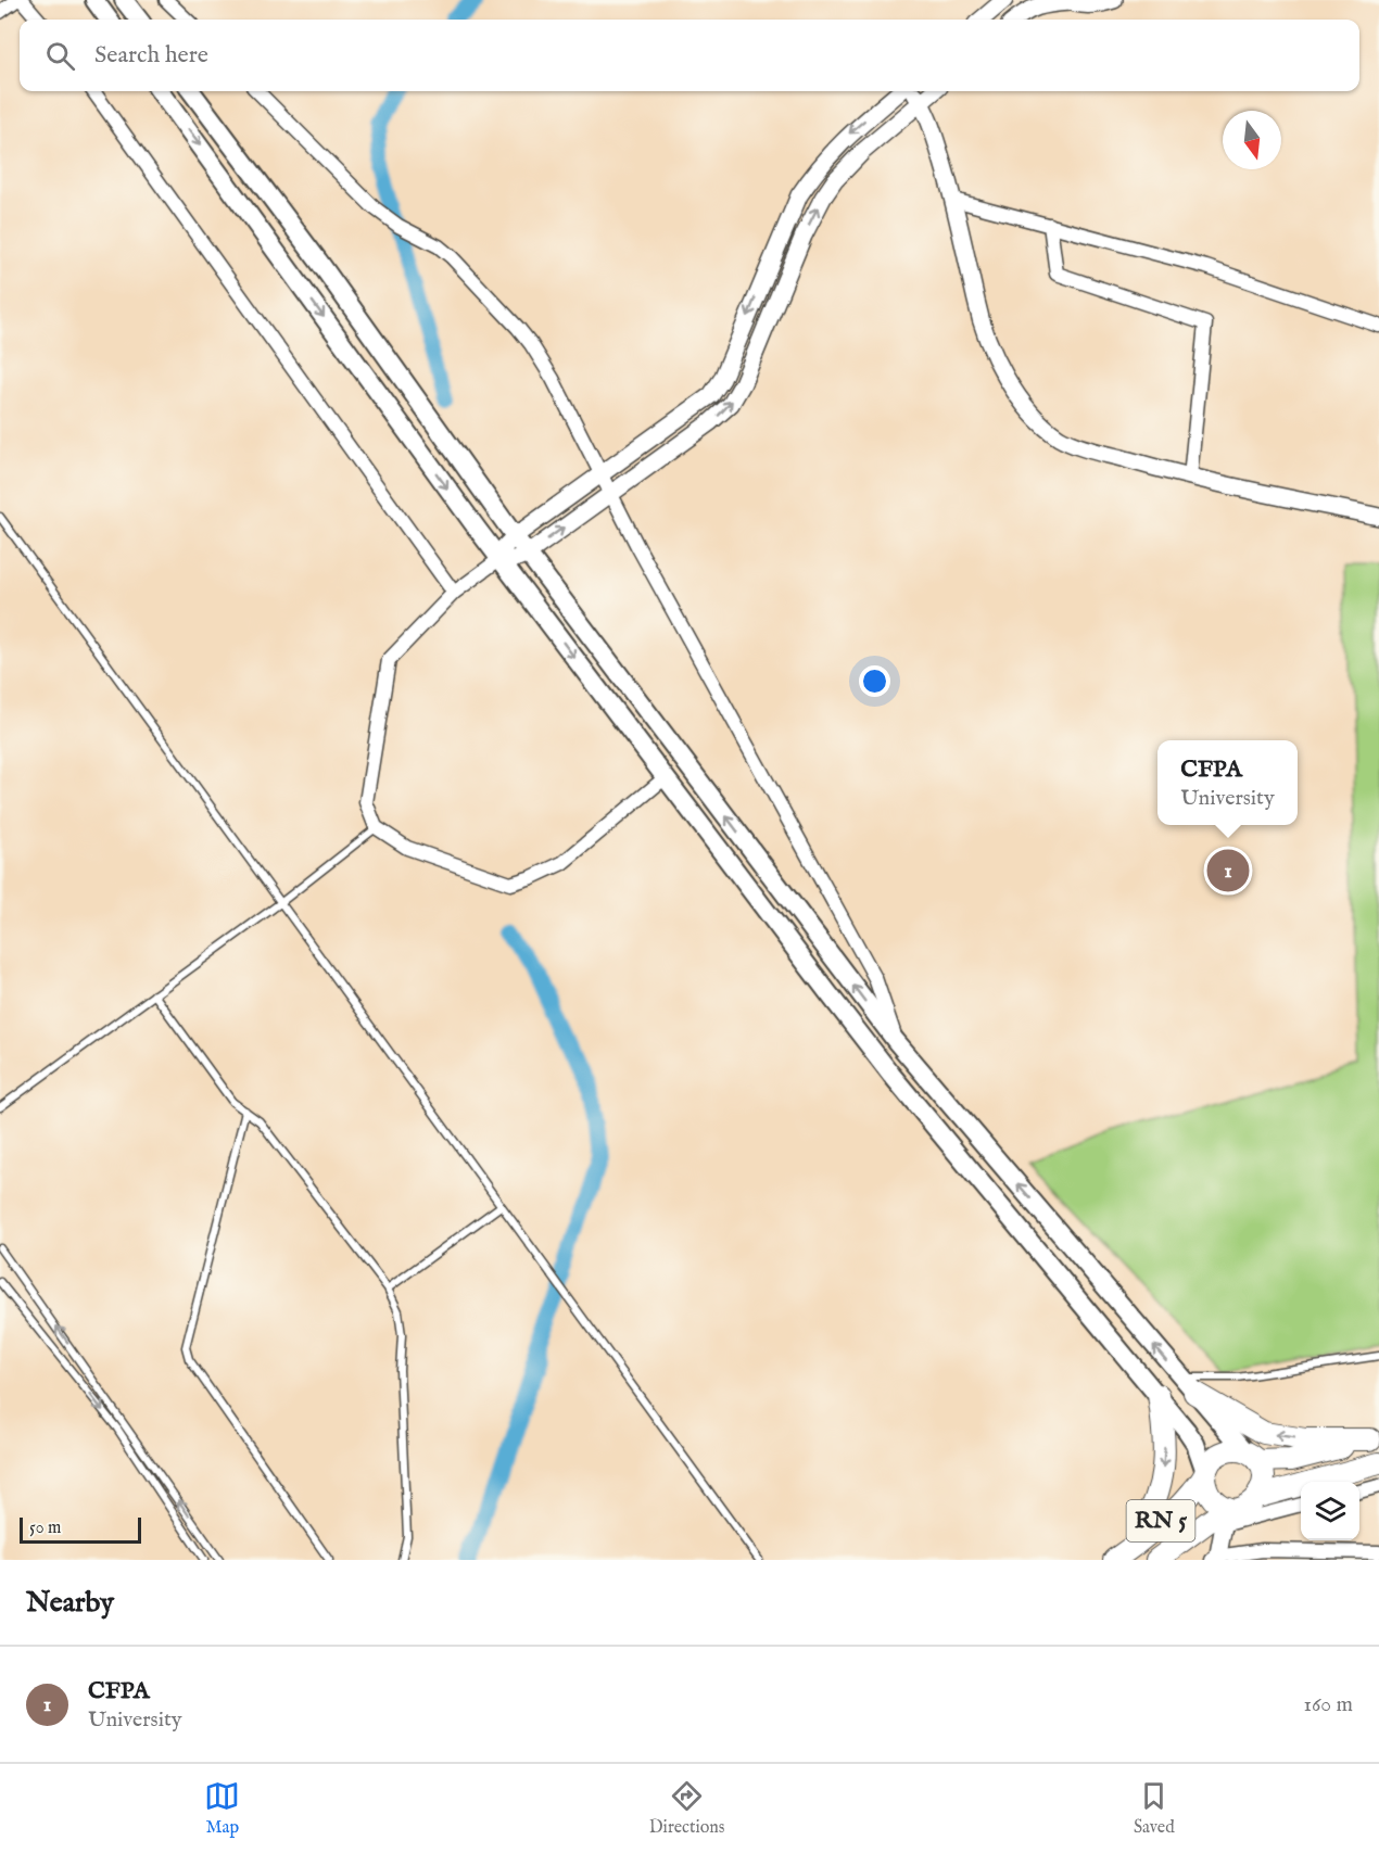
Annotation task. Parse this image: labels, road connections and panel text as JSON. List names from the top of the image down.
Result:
{
  "streets": {
    "main road": ["RN 5"]
  },
  "scale_bar": "50 m",
  "north": "bottom",
  "page": {
    "search": "Search here",
    "popup": ["CFPA", "University"],
    "pins": "1",
    "scale": "50 m",
    "heading": "Nearby",
    "list": [
      {
        "mark": "1",
        "name": "CFPA",
        "note": "University",
        "value": "160 m"
      }
    ],
    "nav": ["Map", "Directions", "Saved"]
  }
}
